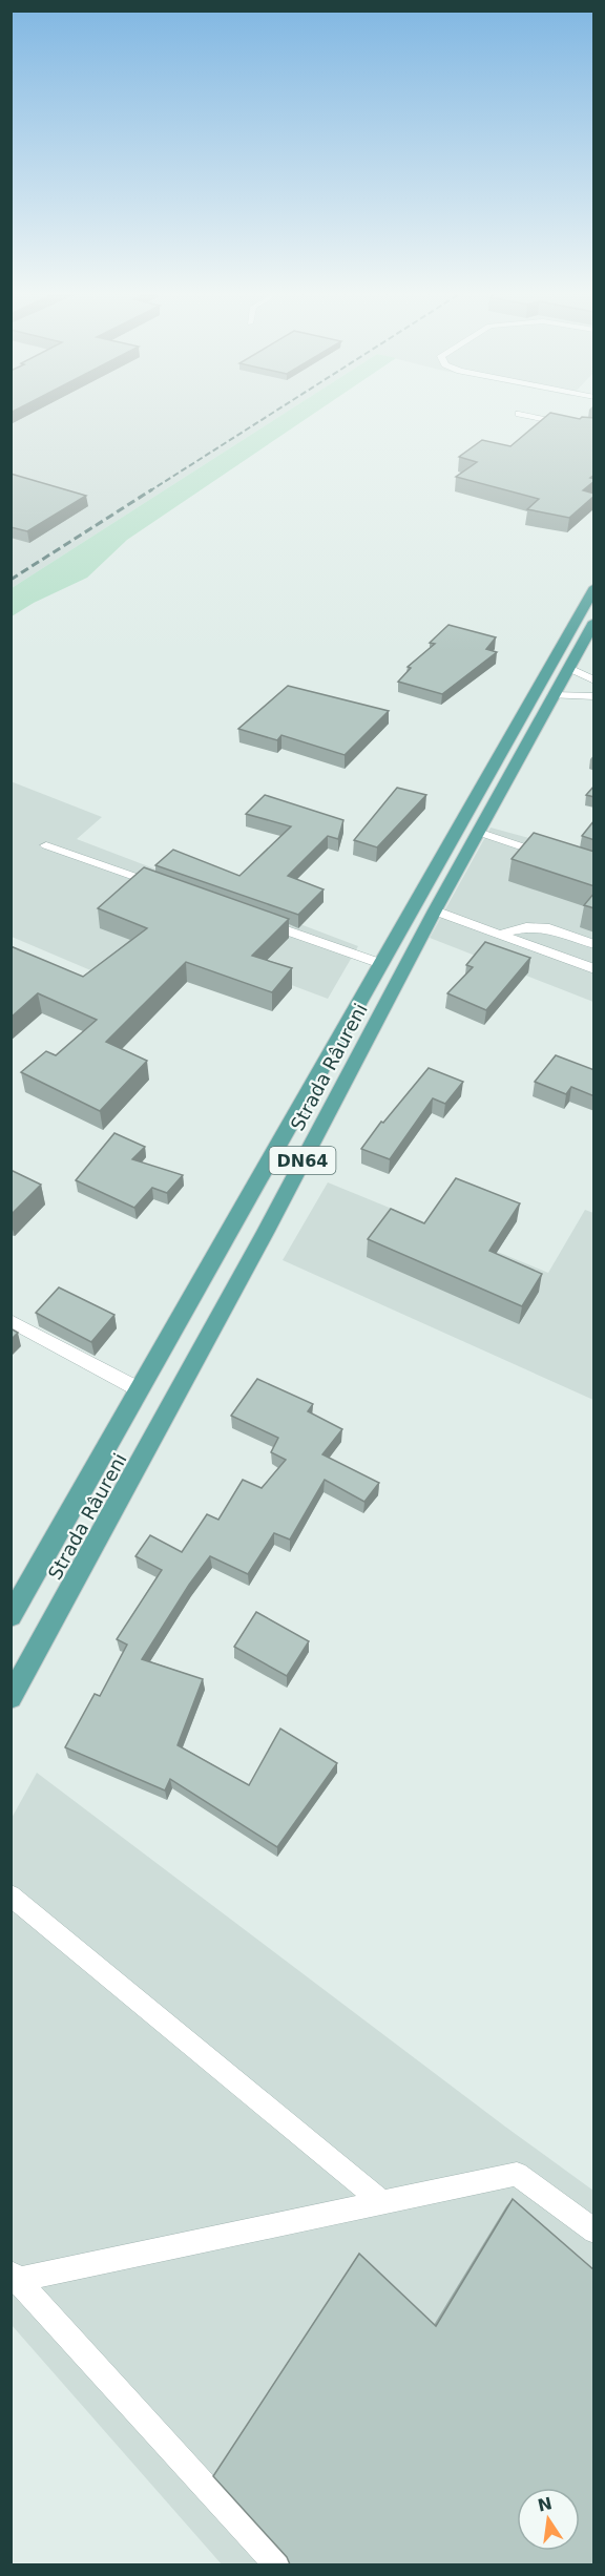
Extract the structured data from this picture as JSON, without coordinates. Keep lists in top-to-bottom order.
{
  "streets": {
    "main road": ["Strada Râureni", "DN64"]
  },
  "north": "top"
}
